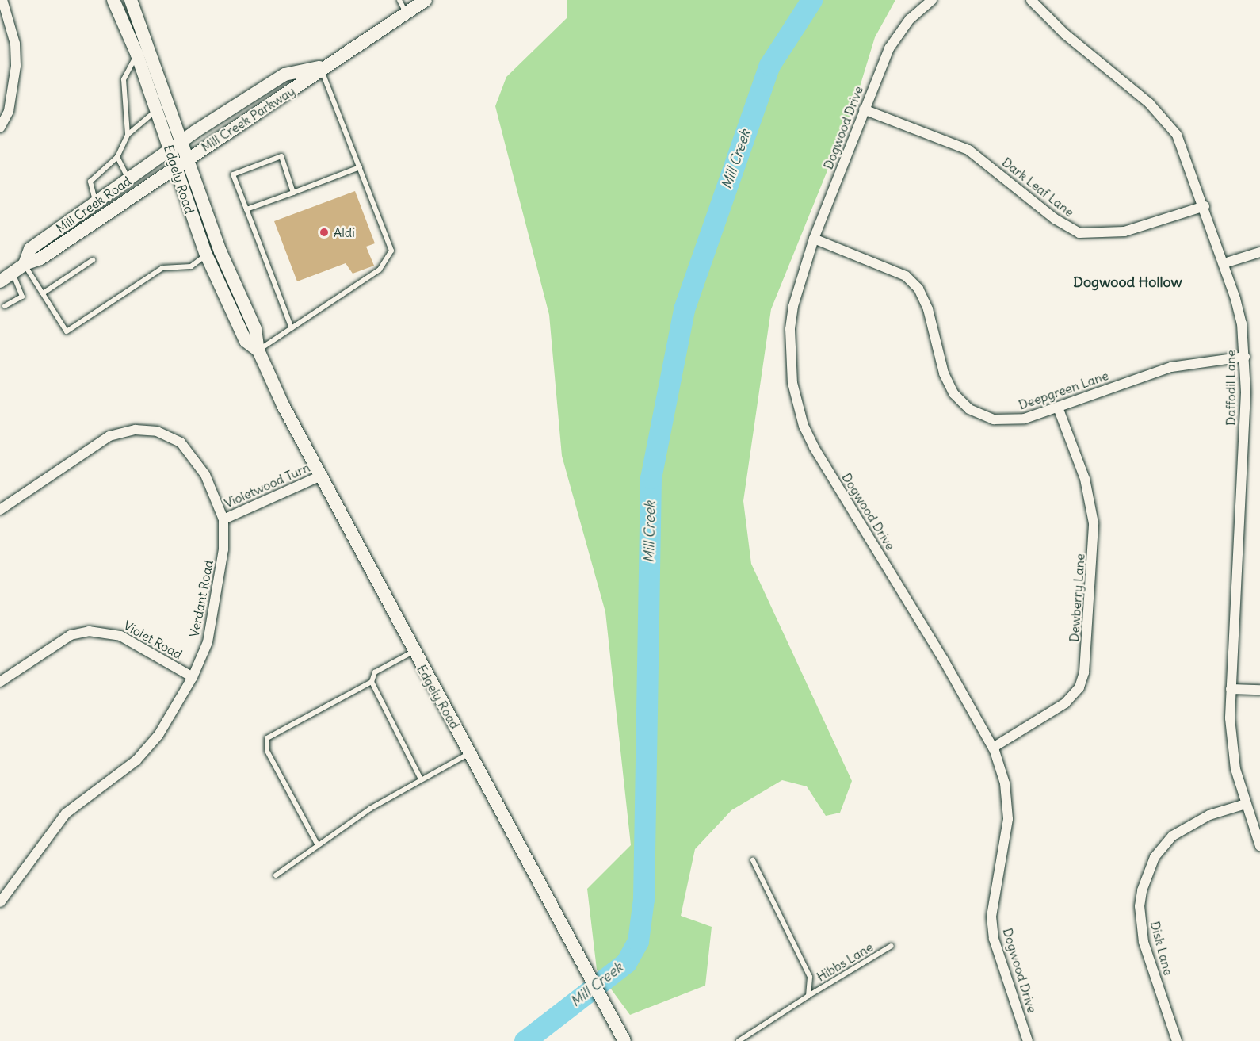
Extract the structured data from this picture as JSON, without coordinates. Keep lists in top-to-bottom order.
{
  "streets": {
    "main road": ["Mill Creek Parkway", "Edgely Road", "Mill Creek Road"],
    "street": [
      "Dogwood Drive",
      "Dark Leaf Lane",
      "Daffodil Lane",
      "Deepgreen Lane",
      "Violetwood Turn",
      "Dewberry Lane",
      "Verdant Road",
      "Violet Road",
      "Disk Lane"
    ],
    "lane": ["Hibbs Lane"]
  },
  "crossings": [
    ["Mill Creek Parkway", "Edgely Road"],
    ["Mill Creek Parkway", "Mill Creek Road"],
    ["Dogwood Drive", "Dark Leaf Lane"],
    ["Dogwood Drive", "Deepgreen Lane"],
    ["Dogwood Drive", "Dewberry Lane"],
    ["Edgely Road", "Mill Creek Road"],
    ["Edgely Road", "Violetwood Turn"],
    ["Dark Leaf Lane", "Daffodil Lane"],
    ["Daffodil Lane", "Deepgreen Lane"],
    ["Daffodil Lane", "Disk Lane"],
    ["Deepgreen Lane", "Dewberry Lane"],
    ["Violetwood Turn", "Verdant Road"],
    ["Verdant Road", "Violet Road"]
  ],
  "districts": ["Dogwood Hollow"],
  "water": ["Mill Creek"],
  "places": ["Aldi"]
}
